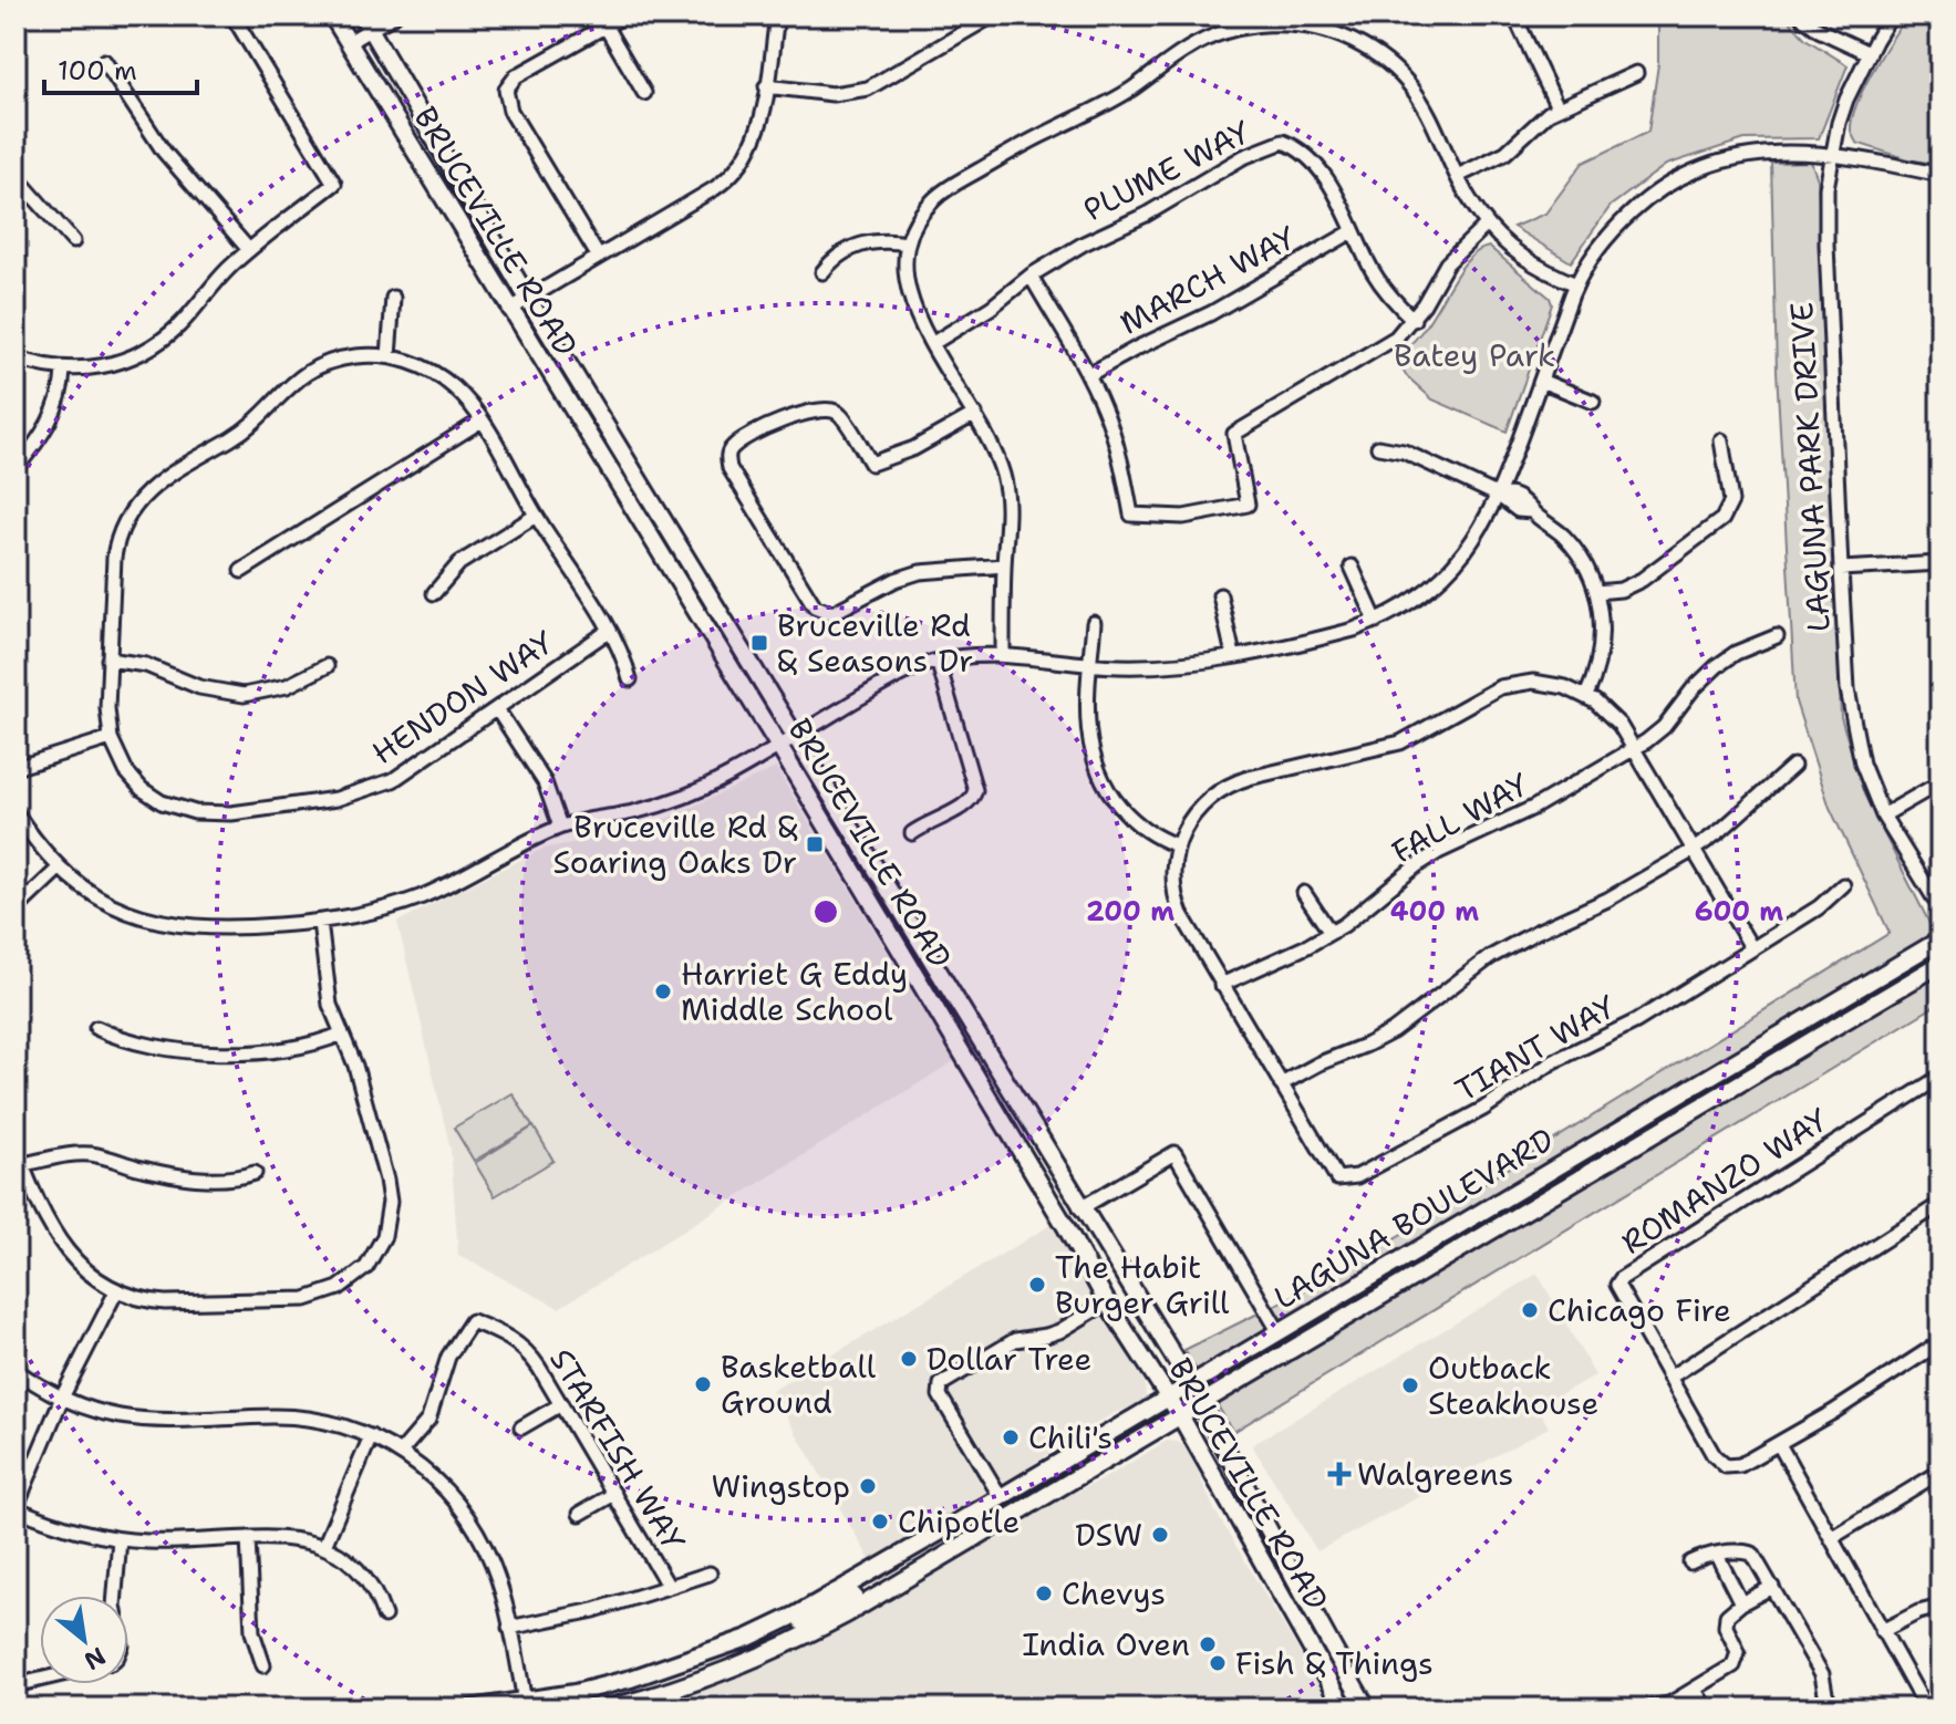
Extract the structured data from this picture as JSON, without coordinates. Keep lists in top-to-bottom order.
{
  "streets": {
    "main road": ["BRUCEVILLE ROAD", "LAGUNA BOULEVARD"],
    "street": [
      "PLUME WAY",
      "MARCH WAY",
      "LAGUNA PARK DRIVE",
      "HENDON WAY",
      "FALL WAY",
      "TIANT WAY",
      "ROMANZO WAY",
      "STARFISH WAY"
    ]
  },
  "crossings": [
    ["PLUME WAY", "MARCH WAY"],
    ["BRUCEVILLE ROAD", "LAGUNA BOULEVARD"]
  ],
  "parks": ["Batey Park"],
  "places": {
    "transit": ["Bruceville Rd & Seasons Dr", "Bruceville Rd & Soaring Oaks Dr"],
    "other": [
      "Harriet G Eddy Middle School",
      "The Habit Burger Grill",
      "Chicago Fire",
      "Dollar Tree",
      "Basketball Ground",
      "Outback Steakhouse",
      "Chili's",
      "Wingstop",
      "Chipotle",
      "DSW",
      "Chevys",
      "India Oven",
      "Fish & Things"
    ],
    "health": ["Walgreens"]
  },
  "scale_bar": "100 m",
  "north": "bottom right",
  "rings": ["200 m", "400 m", "600 m"]
}
